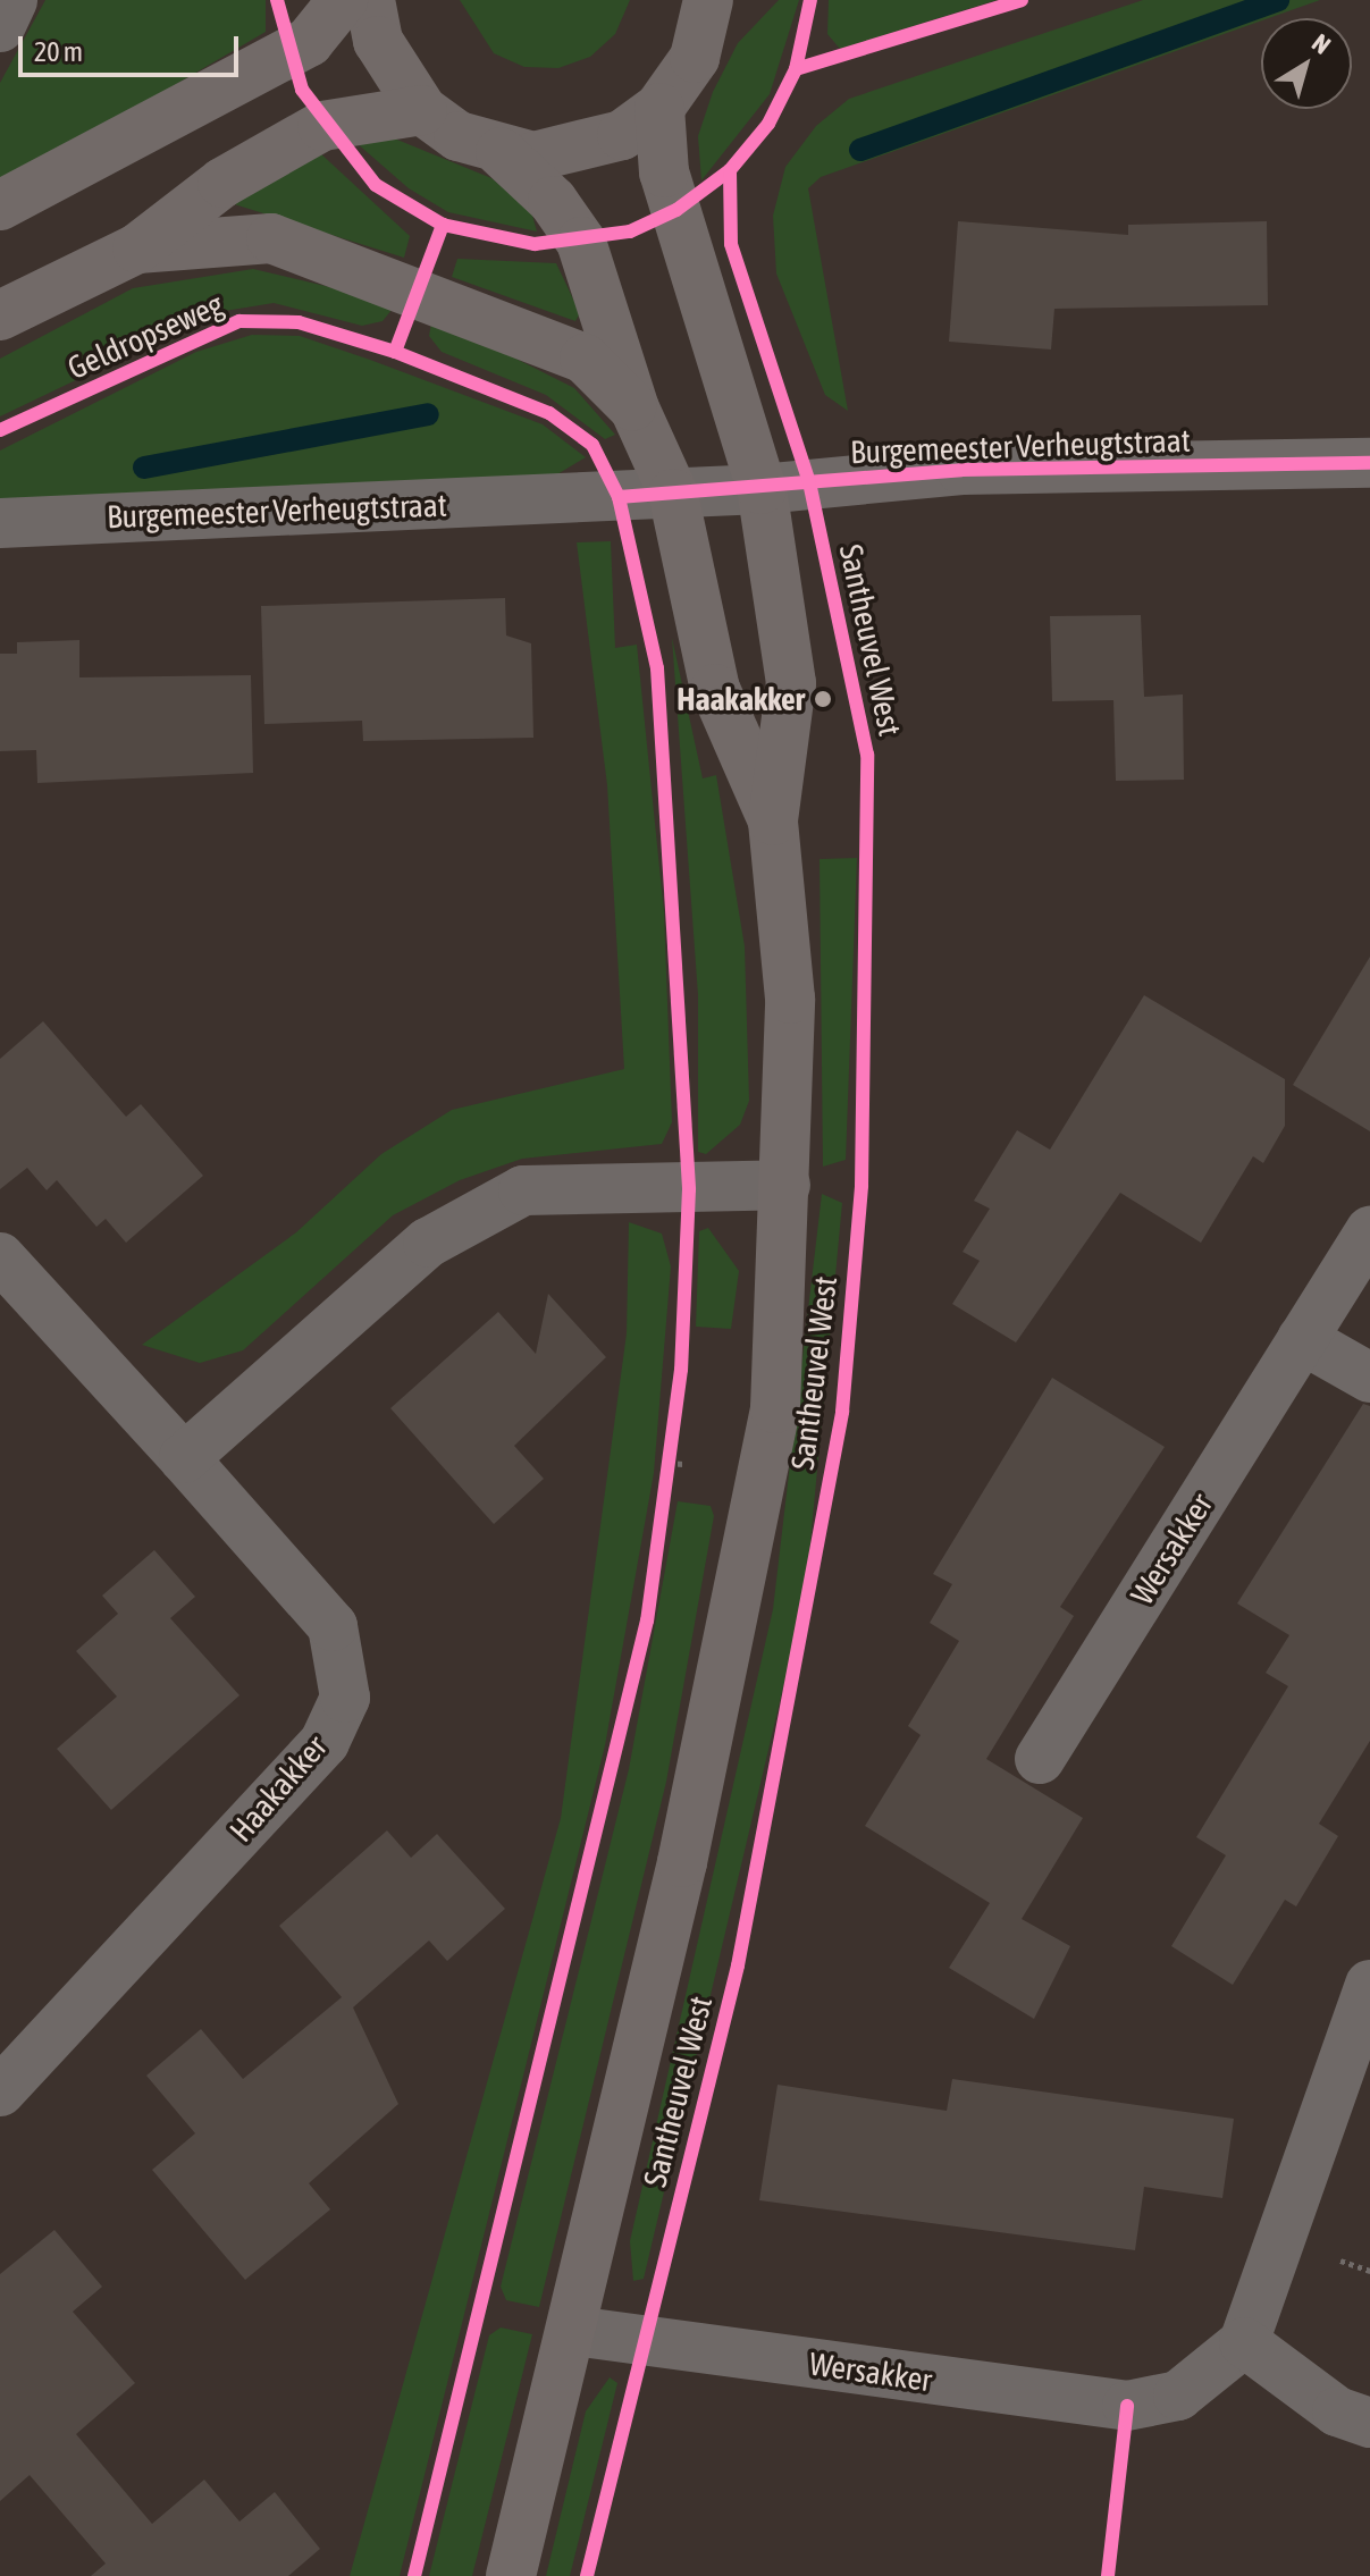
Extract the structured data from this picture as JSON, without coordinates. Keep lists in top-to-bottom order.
{
  "streets": {
    "street": [
      "Burgemeester Verheugtstraat",
      "Santheuvel West",
      "Wersakker",
      "Haakakker"
    ],
    "cycle path": ["Geldropseweg"]
  },
  "crossings": [
    ["Burgemeester Verheugtstraat", "Santheuvel West"],
    ["Santheuvel West", "Wersakker"]
  ],
  "places": ["Haakakker"],
  "scale_bar": "20 m",
  "north": "top right"
}
